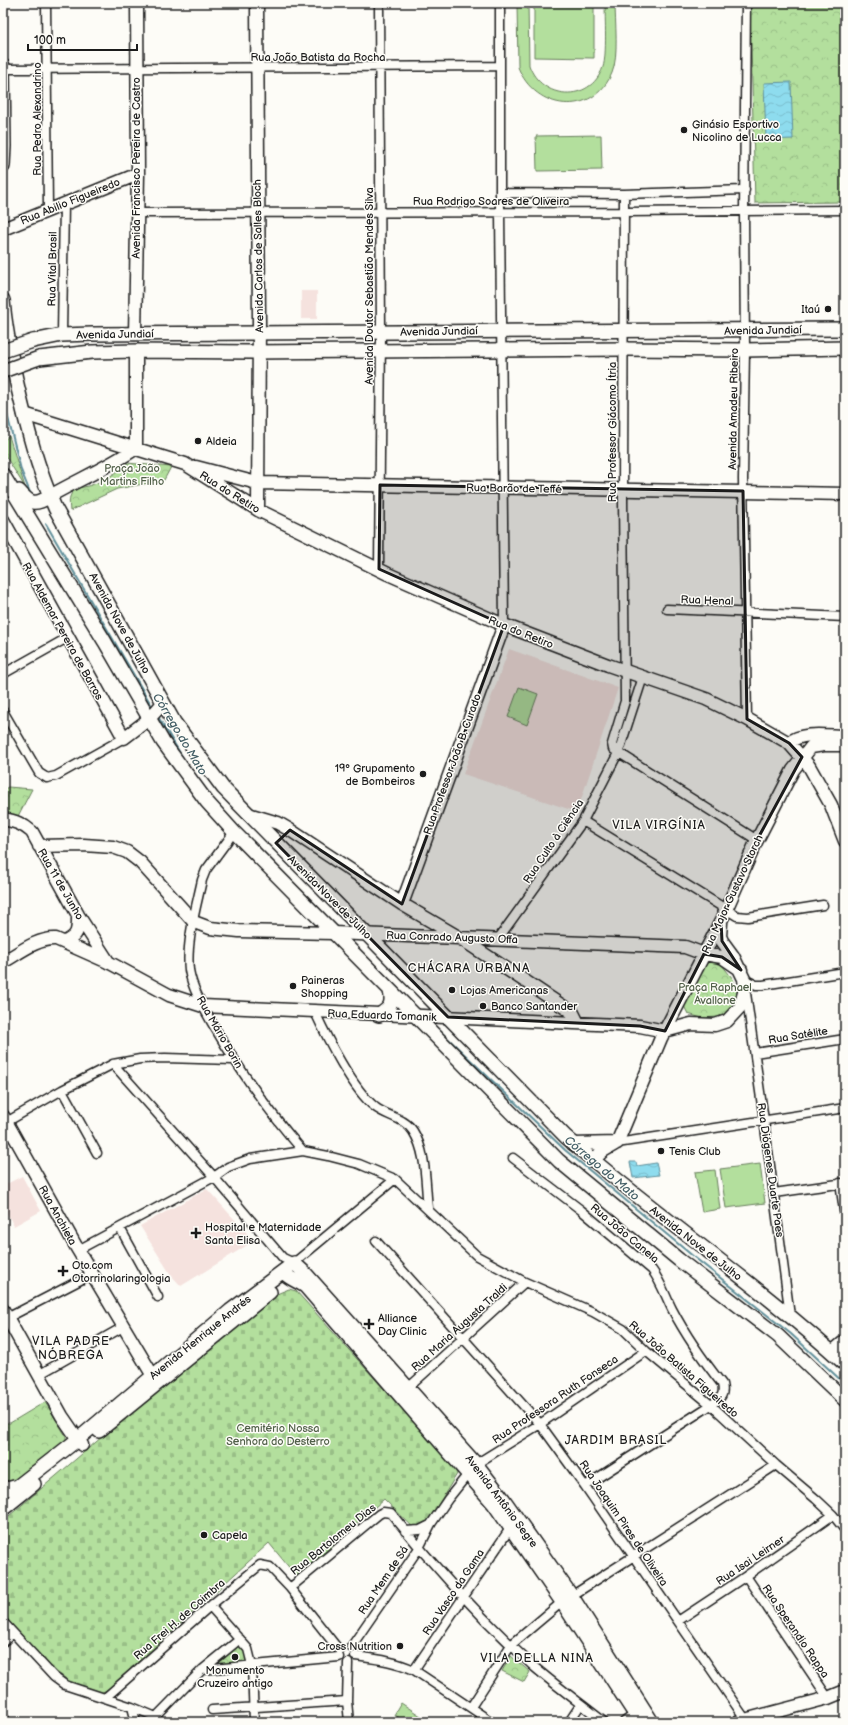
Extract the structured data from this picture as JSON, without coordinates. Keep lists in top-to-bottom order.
{
  "streets": {
    "main road": [
      "Avenida Jundiaí",
      "Avenida Nove de Julho",
      "Avenida Henrique Andrés",
      "Avenida Antônio Segre"
    ],
    "street": [
      "Rua João Batista da Rocha",
      "Rua Pedro Alexandrino",
      "Avenida Francisco Pereira de Castro",
      "Rua Abilio Figueiredo",
      "Rua Rodrigo Soares de Oliveira",
      "Avenida Carlos de Salles Bloch",
      "Rua Vital Brasil",
      "Avenida Doutor Sebastião Mendes Silva",
      "Avenida Amadeu Ribeiro",
      "Rua Professor Giácomo Ítria",
      "Rua Barão de Teffé",
      "Rua do Retiro",
      "Rua Henal",
      "Rua Aldemar Pereira de Barros",
      "Rua Professor João B. Curado",
      "Rua Culto à Ciência",
      "Rua 11 de Junho",
      "Rua Major Gustavo Storch",
      "Rua Conrado Augusto Offa",
      "Rua Eduardo Tomanik",
      "Rua Mário Borin",
      "Rua Satélite",
      "Rua Diógenes Duarte Paes",
      "Rua Anchieta",
      "Rua João Canela",
      "Rua Maria Augusta Traldi",
      "Rua João Batista Figueiredo",
      "Rua Professora Ruth Fonseca",
      "Rua Joaquim Pires de Oliveira",
      "Rua Bartolomeu Dias",
      "Rua Isai Leirner",
      "Rua Mem de Sá",
      "Rua Vasco da Gama",
      "Rua Frei H. de Coimbra",
      "Rua Sperandio Rappa"
    ]
  },
  "crossings": [
    ["Rua João Batista da Rocha", "Rua Pedro Alexandrino"],
    ["Rua João Batista da Rocha", "Avenida Francisco Pereira de Castro"],
    ["Rua João Batista da Rocha", "Avenida Carlos de Salles Bloch"],
    ["Rua João Batista da Rocha", "Avenida Doutor Sebastião Mendes Silva"],
    ["Rua Pedro Alexandrino", "Rua Abilio Figueiredo"],
    ["Avenida Francisco Pereira de Castro", "Rua Abilio Figueiredo"],
    ["Avenida Francisco Pereira de Castro", "Rua Rodrigo Soares de Oliveira"],
    ["Avenida Francisco Pereira de Castro", "Avenida Jundiaí"],
    ["Rua Abilio Figueiredo", "Rua Vital Brasil"],
    ["Rua Rodrigo Soares de Oliveira", "Avenida Carlos de Salles Bloch"],
    ["Rua Rodrigo Soares de Oliveira", "Avenida Doutor Sebastião Mendes Silva"],
    ["Rua Rodrigo Soares de Oliveira", "Avenida Amadeu Ribeiro"],
    ["Rua Rodrigo Soares de Oliveira", "Rua Professor Giácomo Ítria"],
    ["Avenida Carlos de Salles Bloch", "Avenida Jundiaí"],
    ["Avenida Carlos de Salles Bloch", "Rua Barão de Teffé"],
    ["Avenida Carlos de Salles Bloch", "Rua do Retiro"],
    ["Rua Vital Brasil", "Avenida Jundiaí"],
    ["Avenida Doutor Sebastião Mendes Silva", "Avenida Jundiaí"],
    ["Avenida Doutor Sebastião Mendes Silva", "Rua Barão de Teffé"],
    ["Avenida Doutor Sebastião Mendes Silva", "Rua do Retiro"],
    ["Avenida Jundiaí", "Avenida Amadeu Ribeiro"],
    ["Avenida Jundiaí", "Rua Professor Giácomo Ítria"],
    ["Avenida Amadeu Ribeiro", "Rua Barão de Teffé"],
    ["Avenida Amadeu Ribeiro", "Rua do Retiro"],
    ["Avenida Amadeu Ribeiro", "Rua Henal"],
    ["Rua Professor Giácomo Ítria", "Rua Barão de Teffé"],
    ["Rua Professor Giácomo Ítria", "Rua do Retiro"],
    ["Rua Barão de Teffé", "Rua do Retiro"],
    ["Rua do Retiro", "Avenida Nove de Julho"],
    ["Rua do Retiro", "Rua Professor João B. Curado"],
    ["Rua do Retiro", "Rua Culto à Ciência"],
    ["Rua do Retiro", "Rua Major Gustavo Storch"],
    ["Avenida Nove de Julho", "Rua Conrado Augusto Offa"],
    ["Avenida Nove de Julho", "Rua Eduardo Tomanik"],
    ["Avenida Nove de Julho", "Rua Mário Borin"],
    ["Avenida Nove de Julho", "Rua Diógenes Duarte Paes"],
    ["Rua Culto à Ciência", "Rua Conrado Augusto Offa"],
    ["Rua 11 de Junho", "Rua Conrado Augusto Offa"],
    ["Rua 11 de Junho", "Rua Eduardo Tomanik"],
    ["Rua Major Gustavo Storch", "Rua Conrado Augusto Offa"],
    ["Rua Major Gustavo Storch", "Rua Eduardo Tomanik"],
    ["Rua Major Gustavo Storch", "Rua Diógenes Duarte Paes"],
    ["Rua Conrado Augusto Offa", "Rua Mário Borin"],
    ["Rua Conrado Augusto Offa", "Rua Diógenes Duarte Paes"],
    ["Rua Eduardo Tomanik", "Rua Mário Borin"],
    ["Rua Satélite", "Rua Diógenes Duarte Paes"],
    ["Rua Anchieta", "Avenida Henrique Andrés"],
    ["Rua João Canela", "Rua João Batista Figueiredo"],
    ["Rua Maria Augusta Traldi", "Rua João Batista Figueiredo"],
    ["Rua Maria Augusta Traldi", "Avenida Antônio Segre"],
    ["Rua Maria Augusta Traldi", "Rua Joaquim Pires de Oliveira"],
    ["Avenida Henrique Andrés", "Rua João Batista Figueiredo"],
    ["Avenida Henrique Andrés", "Avenida Antônio Segre"],
    ["Rua João Batista Figueiredo", "Rua Professora Ruth Fonseca"],
    ["Rua João Batista Figueiredo", "Rua Isai Leirner"],
    ["Rua Professora Ruth Fonseca", "Avenida Antônio Segre"],
    ["Rua Professora Ruth Fonseca", "Rua Joaquim Pires de Oliveira"],
    ["Rua Professora Ruth Fonseca", "Rua Mem de Sá"],
    ["Avenida Antônio Segre", "Rua Mem de Sá"],
    ["Avenida Antônio Segre", "Rua Vasco da Gama"],
    ["Rua Joaquim Pires de Oliveira", "Rua Isai Leirner"],
    ["Rua Bartolomeu Dias", "Rua Mem de Sá"],
    ["Rua Bartolomeu Dias", "Rua Frei H. de Coimbra"],
    ["Rua Isai Leirner", "Rua Sperandio Rappa"]
  ],
  "districts": [
    "VILA VIRGÍNIA",
    "CHÁCARA URBANA",
    "VILA PADRE NÓBREGA",
    "JARDIM BRASIL",
    "VILA DELLA NINA"
  ],
  "water": ["Córrego do Mato"],
  "parks": ["Praça João Martins Filho", "Praça Raphael Avallone", "Cemitério Nossa Senhora do Desterro"],
  "places": {
    "other": [
      "Ginásio Esportivo Nicolino de Lucca",
      "Itaú",
      "Aldeia",
      "19º Grupamento de Bombeiros",
      "Paineras Shopping",
      "Lojas Americanas",
      "Banco Santander",
      "Tenis Club",
      "Capela",
      "Cross Nutrition",
      "Monumento Cruzeiro antigo"
    ],
    "health": ["Hospital e Maternidade Santa Elisa", "Oto.com Otorrinolaringologia", "Alliance Day Clinic"]
  },
  "scale_bar": "100 m"
}
